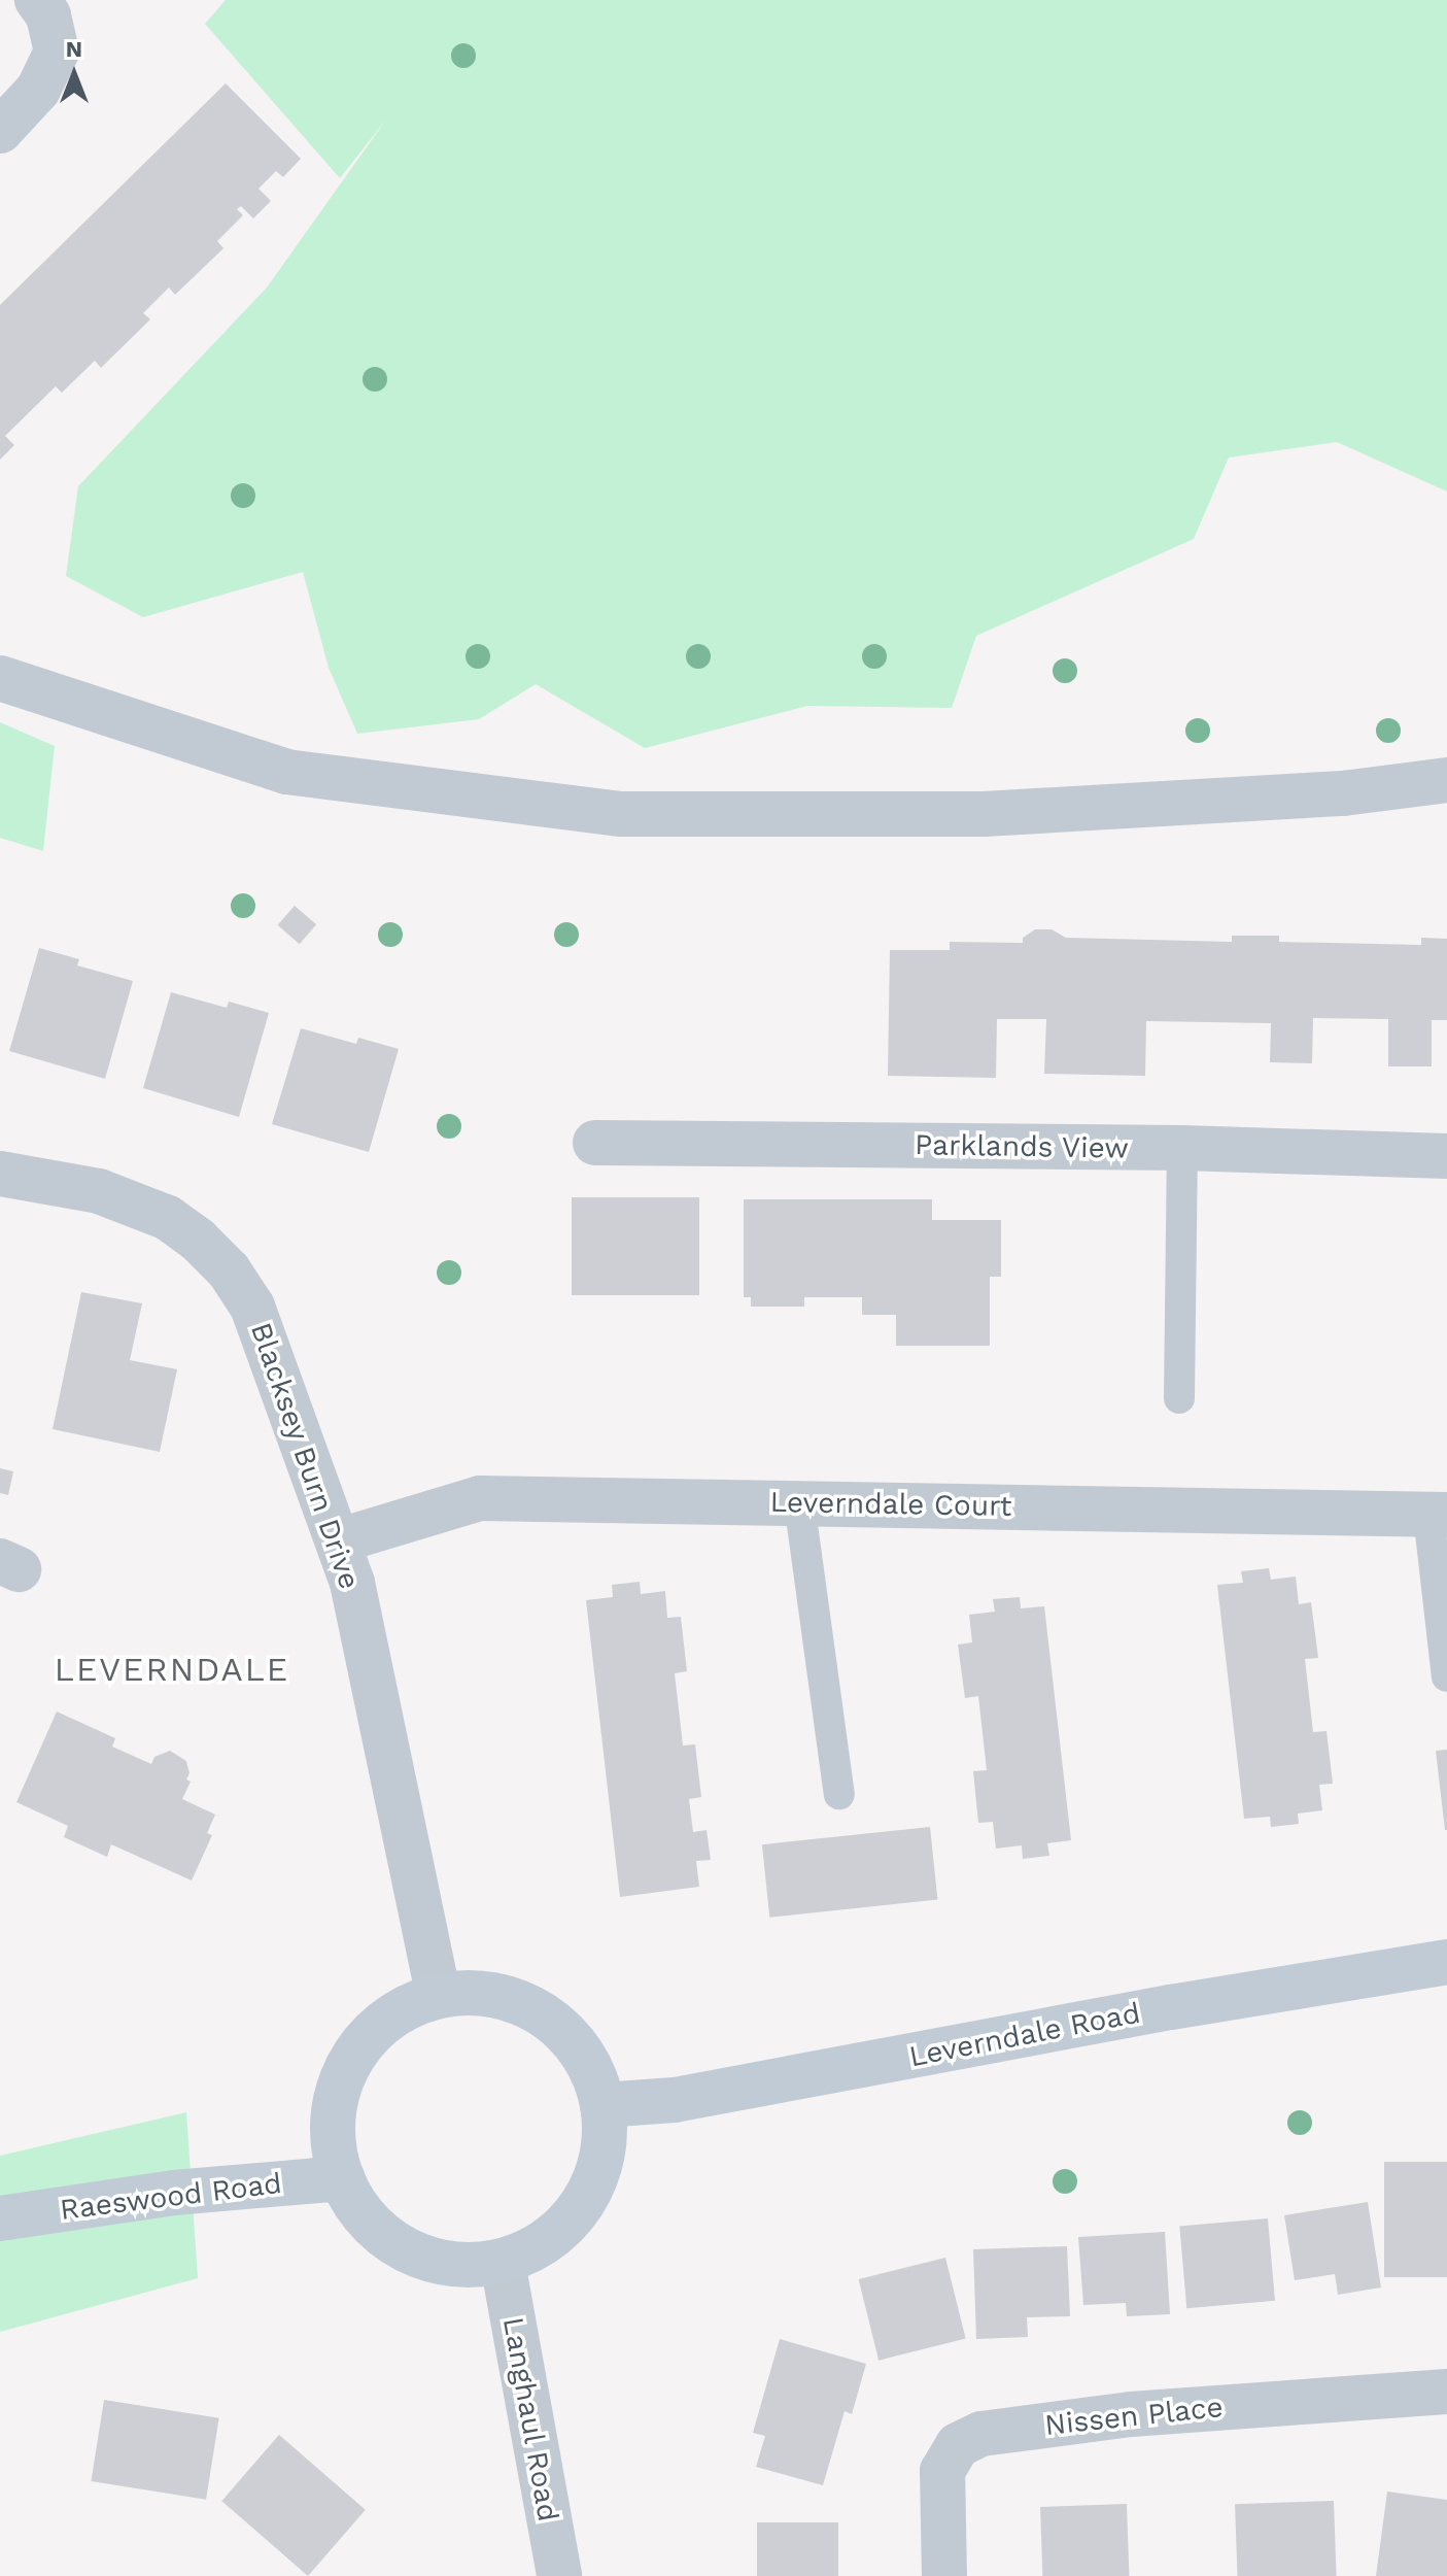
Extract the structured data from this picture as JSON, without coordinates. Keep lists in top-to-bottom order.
{
  "streets": {
    "street": [
      "Parklands View",
      "Blacksey Burn Drive",
      "Leverndale Court",
      "Leverndale Road",
      "Raeswood Road",
      "Nissen Place",
      "Langhaul Road"
    ]
  },
  "crossings": [
    ["Blacksey Burn Drive", "Leverndale Court"],
    ["Blacksey Burn Drive", "Leverndale Road"],
    ["Blacksey Burn Drive", "Raeswood Road"],
    ["Blacksey Burn Drive", "Langhaul Road"],
    ["Leverndale Road", "Raeswood Road"],
    ["Leverndale Road", "Langhaul Road"],
    ["Raeswood Road", "Langhaul Road"]
  ],
  "districts": ["LEVERNDALE"],
  "north": "top"
}
